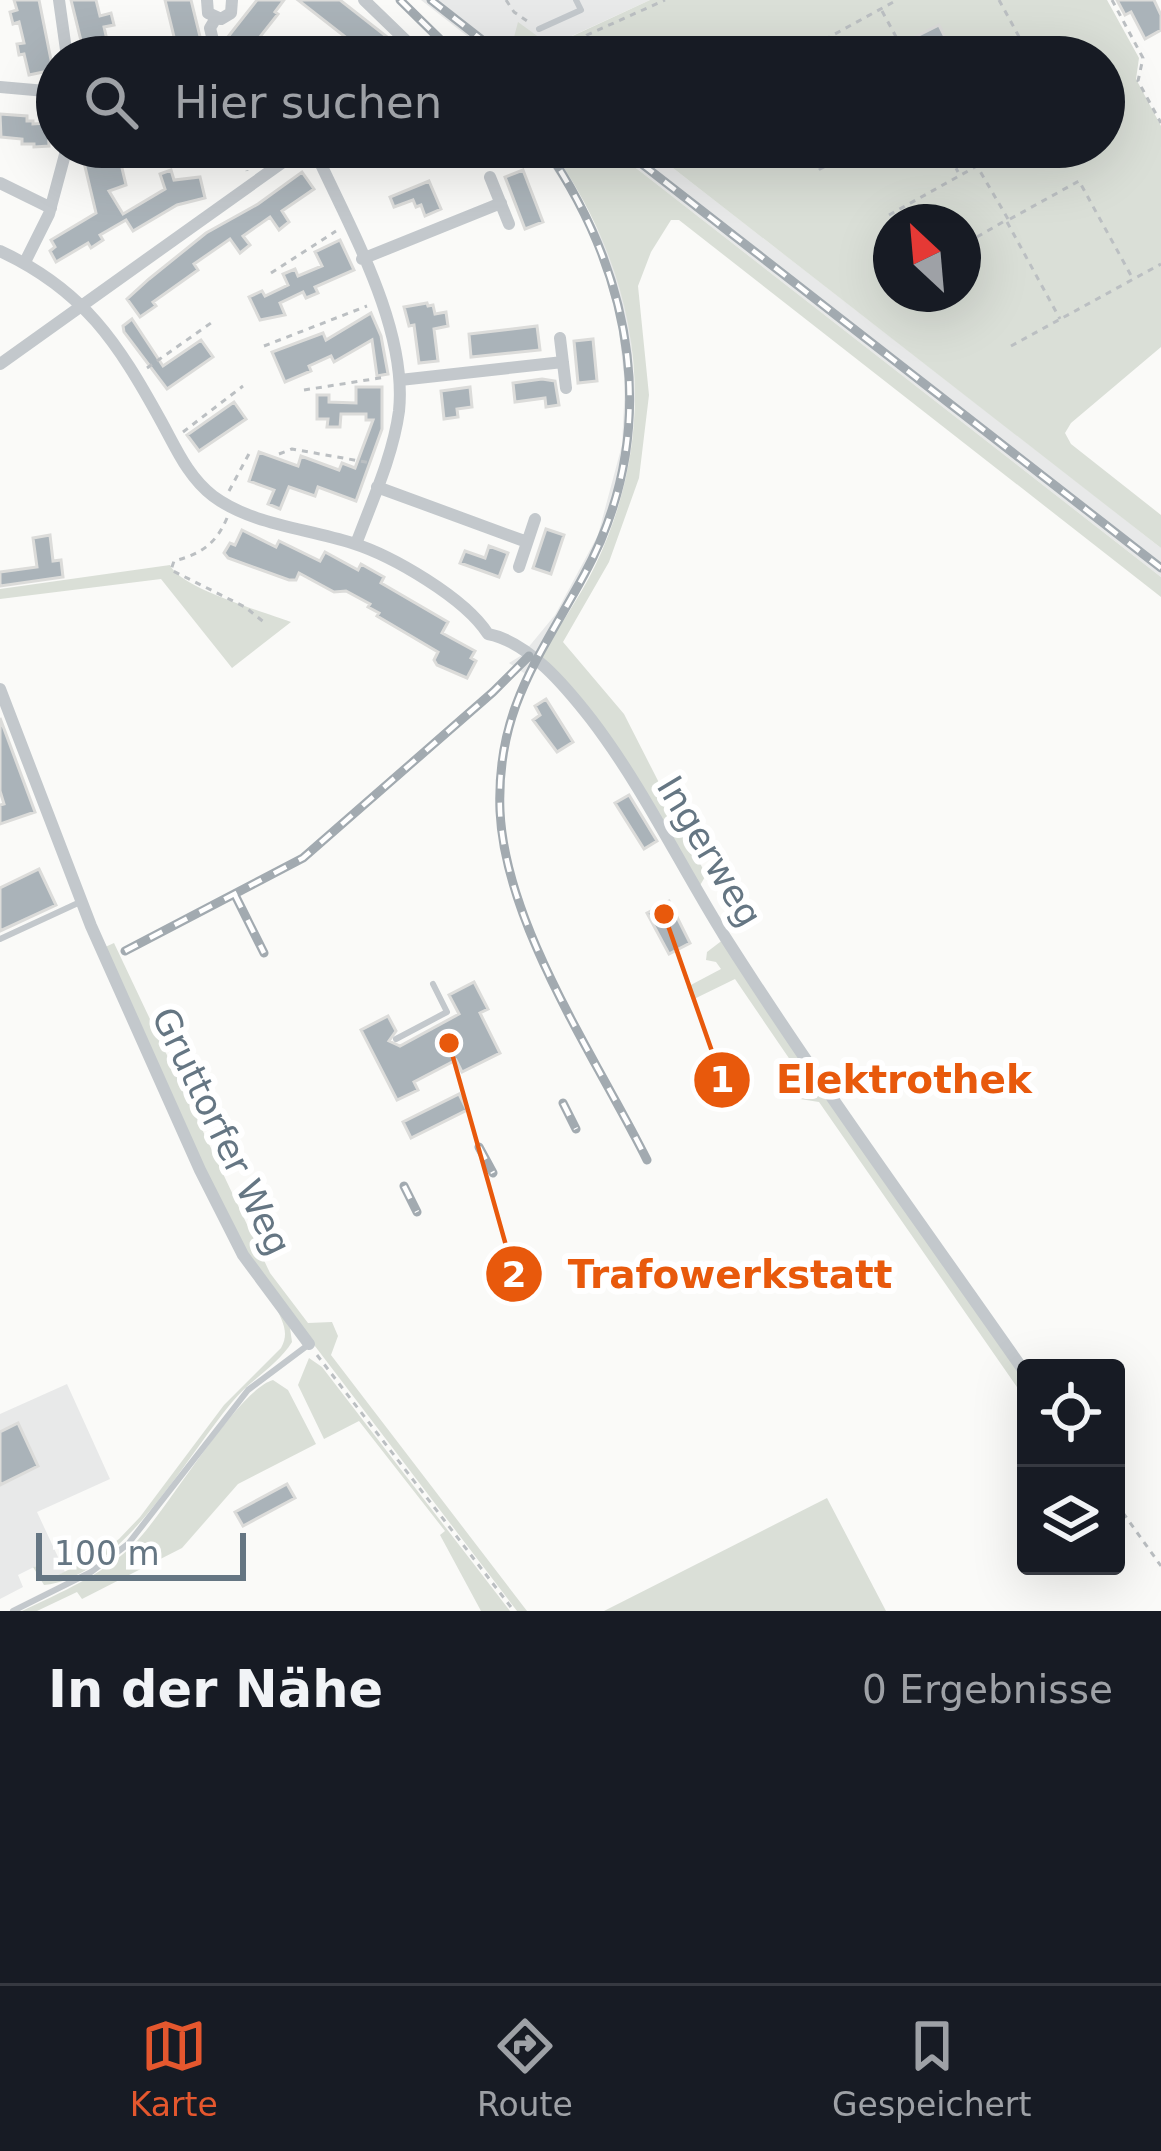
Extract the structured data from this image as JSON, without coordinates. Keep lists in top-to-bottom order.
{
  "streets": {
    "street": ["Ingerweg", "Gruttorfer Weg"]
  },
  "places": ["Elektrothek", "Trafowerkstatt"],
  "scale_bar": "100 m",
  "north": "top left",
  "page": {
    "search": "Hier suchen",
    "scale": "100 m",
    "heading": ["In der Nähe", "0 Ergebnisse"],
    "nav": ["Karte", "Route", "Gespeichert"]
  }
}
